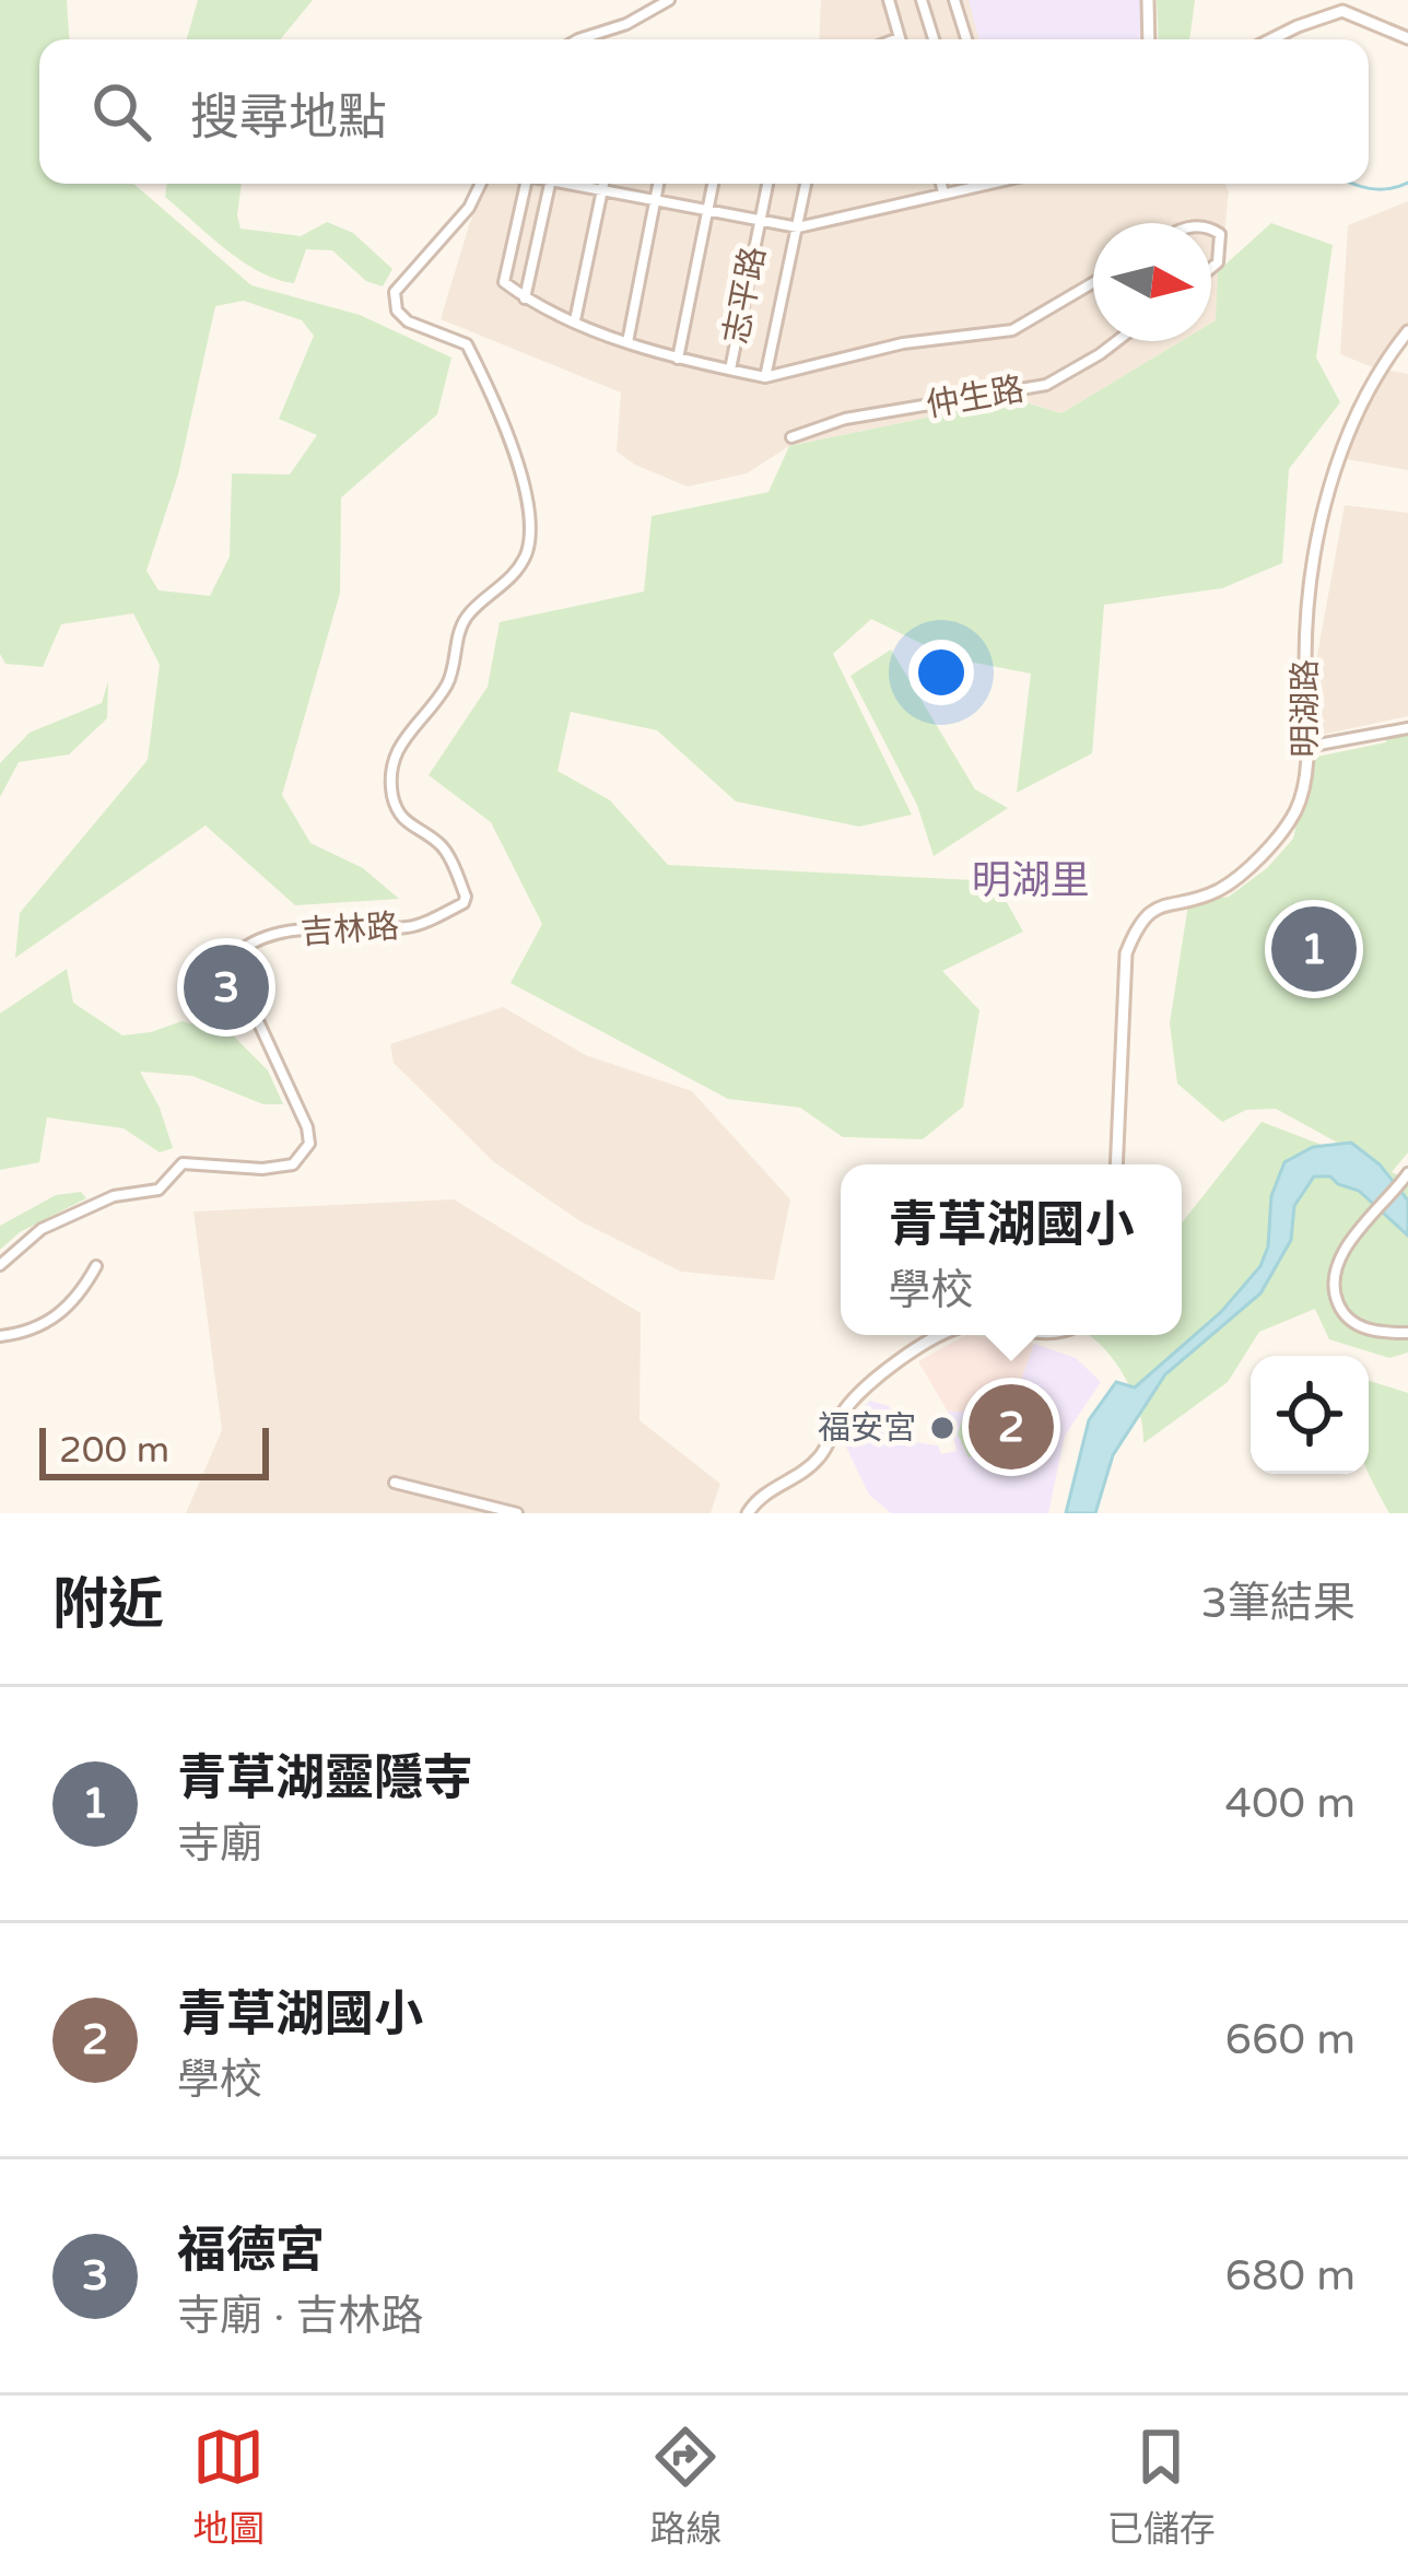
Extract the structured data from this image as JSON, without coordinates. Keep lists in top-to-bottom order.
{
  "streets": {
    "street": [
      "志平路",
      "仲生路",
      "明湖路",
      "吉林路"
    ]
  },
  "crossings": [
    ["志平路", "仲生路"]
  ],
  "districts": ["明湖里"],
  "places": ["福安宮"],
  "scale_bar": "200 m",
  "north": "right",
  "page": {
    "search": "搜尋地點",
    "pins": ["1", "3", "2"],
    "popup": ["青草湖國小", "學校"],
    "scale": "200 m",
    "heading": ["附近", "3筆結果"],
    "list": [
      {
        "mark": "1",
        "name": "青草湖靈隱寺",
        "note": "寺廟",
        "value": "400 m"
      },
      {
        "mark": "2",
        "name": "青草湖國小",
        "note": "學校",
        "value": "660 m"
      },
      {
        "mark": "3",
        "name": "福德宮",
        "note": "寺廟 · 吉林路",
        "value": "680 m"
      }
    ],
    "nav": ["地圖", "路線", "已儲存"]
  }
}
